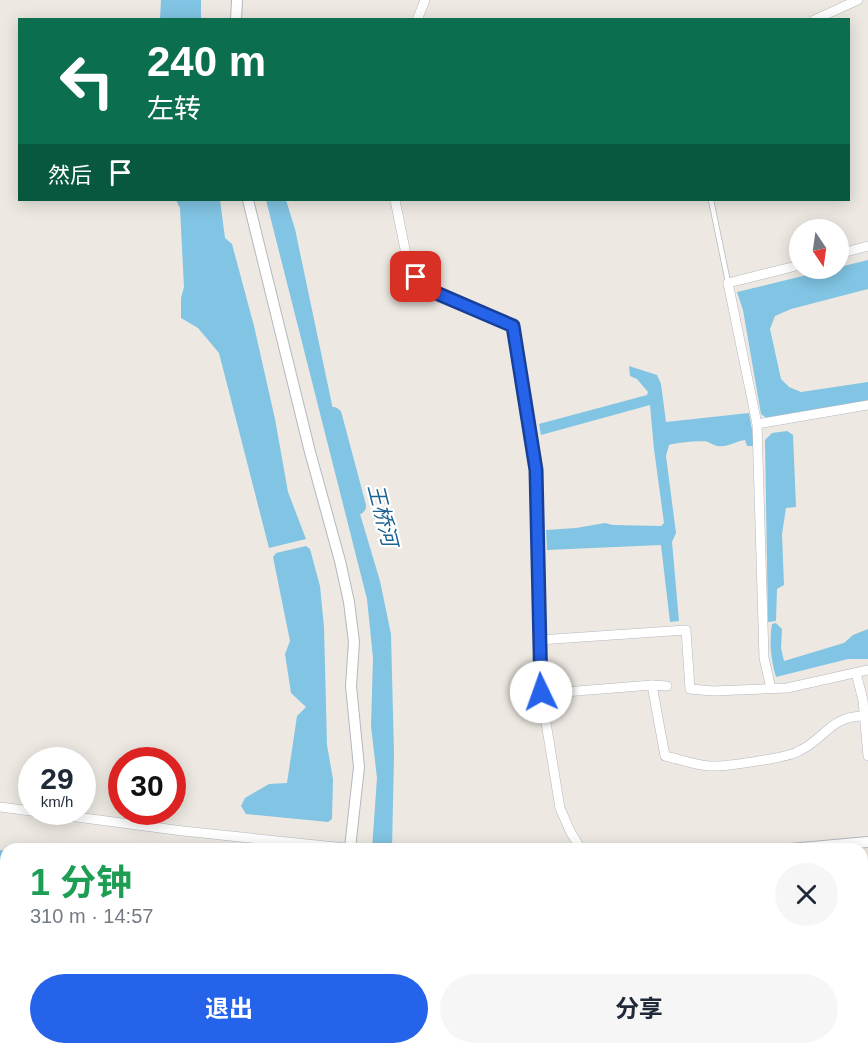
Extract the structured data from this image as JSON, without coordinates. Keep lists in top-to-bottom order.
{
  "water": ["王桥河"],
  "north": "bottom",
  "page": {
    "turn": ["240 m", "左转"],
    "then": "然后",
    "speed": "29 km/h",
    "limit": "30",
    "heading": ["1 分钟", "310 m · 14:57"],
    "buttons": ["退出", "分享"]
  }
}
